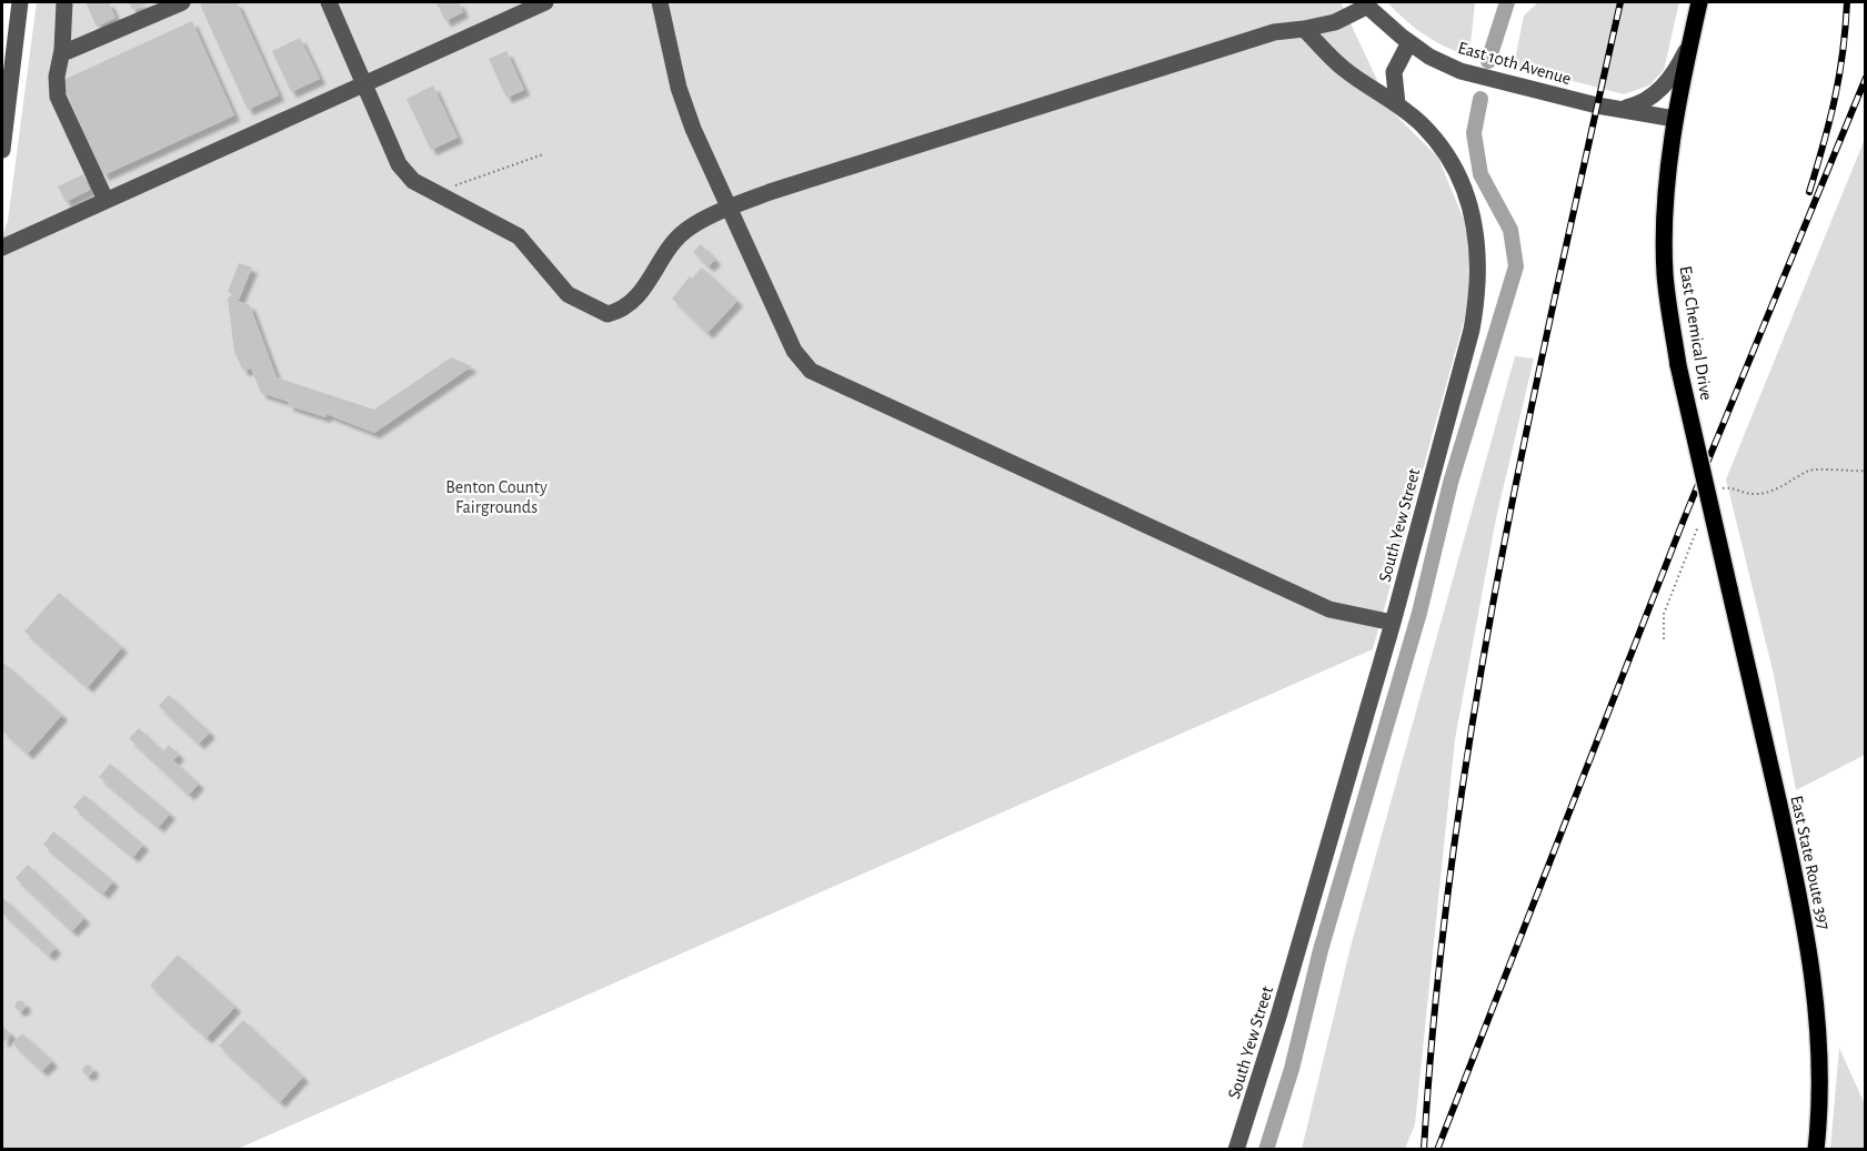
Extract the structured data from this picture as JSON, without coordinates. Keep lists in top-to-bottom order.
{
  "streets": {
    "main road": ["East Chemical Drive", "East State Route 397"],
    "street": ["East 10th Avenue", "South Yew Street"]
  },
  "crossings": [
    ["East 10th Avenue", "East Chemical Drive"],
    ["East Chemical Drive", "East State Route 397"]
  ],
  "parks": ["Benton County Fairgrounds"]
}
